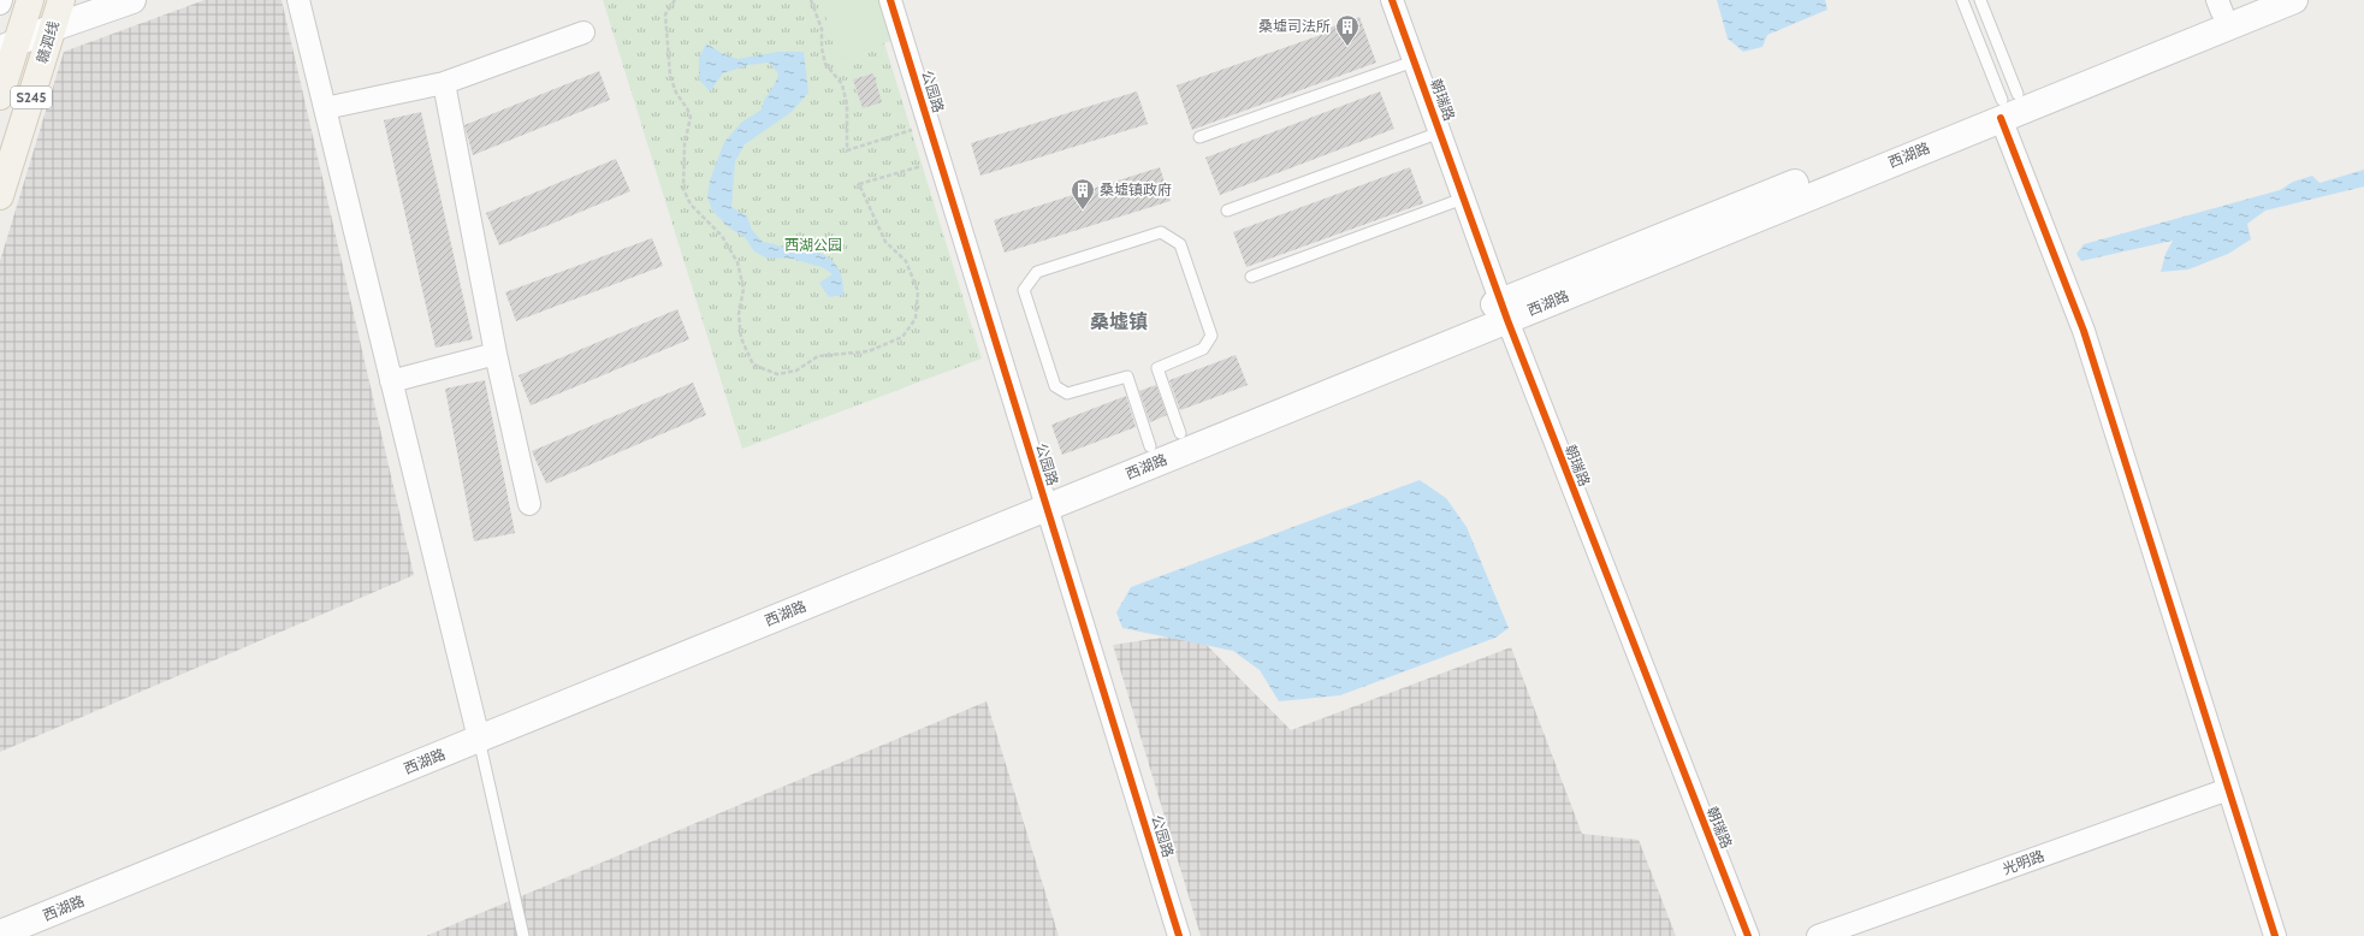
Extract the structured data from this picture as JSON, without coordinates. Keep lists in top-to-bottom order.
{
  "streets": {
    "main road": ["赣泗线", "S245", "西湖路"],
    "street": ["公园路", "朝瑞路", "光明路"]
  },
  "crossings": [
    ["公园路", "西湖路"],
    ["朝瑞路", "西湖路"]
  ],
  "districts": ["桑墟镇"],
  "parks": ["西湖公园"],
  "places": {
    "building": ["桑墟司法所", "桑墟镇政府"]
  }
}
